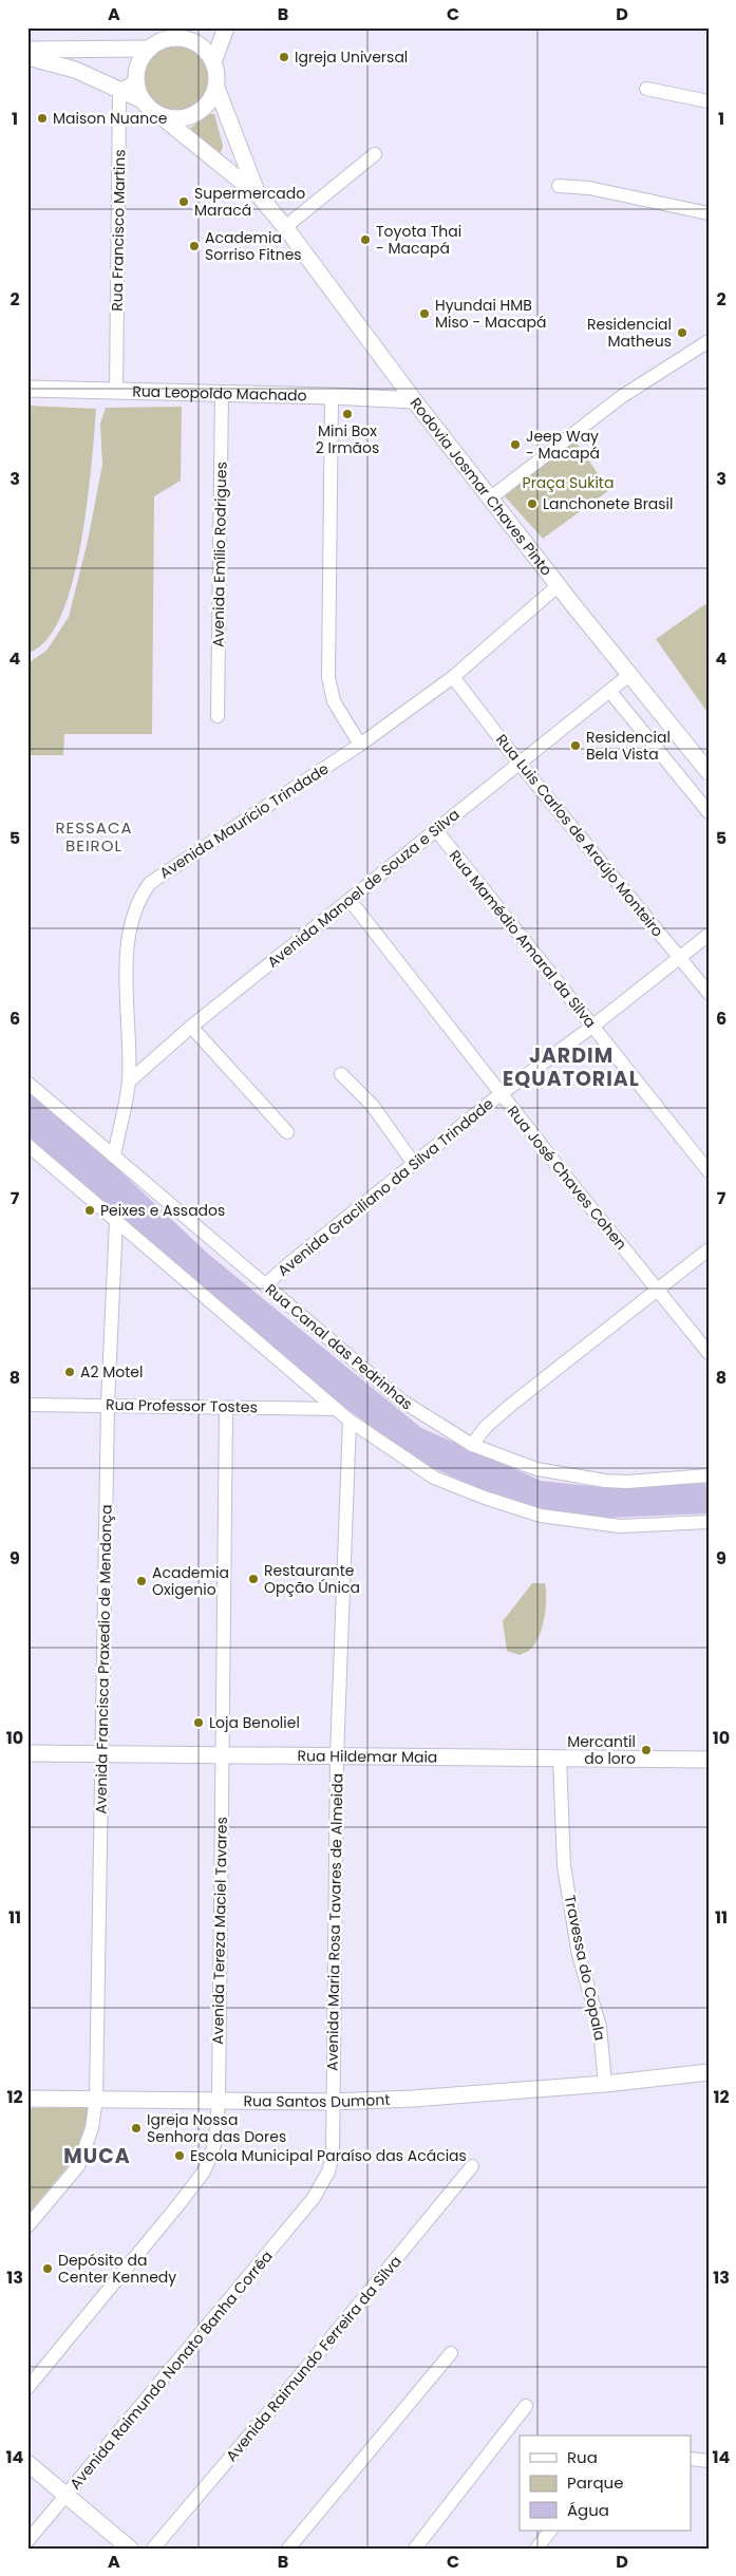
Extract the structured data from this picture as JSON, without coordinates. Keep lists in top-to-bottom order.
{
  "streets": {
    "main road": [
      "Rua Leopoldo Machado",
      "Rodovia Josmar Chaves Pinto",
      "Rua Hildemar Maia",
      "Rua Santos Dumont"
    ],
    "street": [
      "Rua Francisco Martins",
      "Avenida Emílio Rodrigues",
      "Avenida Maurício Trindade",
      "Rua Luis Carlos de Araújo Monteiro",
      "Avenida Manoel de Souza e Silva",
      "Rua Mamédio Amaral da Silva",
      "Rua José Chaves Cohen",
      "Avenida Graciliano da Silva Trindade",
      "Rua Canal das Pedrinhas",
      "Rua Professor Tostes",
      "Avenida Francisca Praxedio de Mendonça",
      "Avenida Maria Rosa Tavares de Almeida",
      "Avenida Tereza Maciel Tavares",
      "Travessa do Copala",
      "Avenida Raimundo Ferreira da Silva",
      "Avenida Raimundo Nonato Banha Corrêa"
    ]
  },
  "crossings": [
    ["Rua Francisco Martins", "Rua Leopoldo Machado"],
    ["Rua Leopoldo Machado", "Rodovia Josmar Chaves Pinto"],
    ["Rua Leopoldo Machado", "Avenida Emílio Rodrigues"],
    ["Rodovia Josmar Chaves Pinto", "Avenida Maurício Trindade"],
    ["Rodovia Josmar Chaves Pinto", "Avenida Manoel de Souza e Silva"],
    ["Avenida Maurício Trindade", "Rua Luis Carlos de Araújo Monteiro"],
    ["Avenida Maurício Trindade", "Avenida Manoel de Souza e Silva"],
    ["Avenida Maurício Trindade", "Rua Canal das Pedrinhas"],
    ["Rua Luis Carlos de Araújo Monteiro", "Avenida Manoel de Souza e Silva"],
    ["Rua Luis Carlos de Araújo Monteiro", "Avenida Graciliano da Silva Trindade"],
    ["Avenida Manoel de Souza e Silva", "Rua Mamédio Amaral da Silva"],
    ["Avenida Manoel de Souza e Silva", "Rua José Chaves Cohen"],
    ["Rua Mamédio Amaral da Silva", "Avenida Graciliano da Silva Trindade"],
    ["Rua José Chaves Cohen", "Avenida Graciliano da Silva Trindade"],
    ["Avenida Graciliano da Silva Trindade", "Rua Canal das Pedrinhas"],
    ["Rua Professor Tostes", "Avenida Francisca Praxedio de Mendonça"],
    ["Rua Professor Tostes", "Avenida Tereza Maciel Tavares"],
    ["Avenida Francisca Praxedio de Mendonça", "Rua Hildemar Maia"],
    ["Avenida Francisca Praxedio de Mendonça", "Rua Santos Dumont"],
    ["Rua Hildemar Maia", "Avenida Maria Rosa Tavares de Almeida"],
    ["Rua Hildemar Maia", "Avenida Tereza Maciel Tavares"],
    ["Rua Hildemar Maia", "Travessa do Copala"],
    ["Avenida Maria Rosa Tavares de Almeida", "Rua Santos Dumont"],
    ["Avenida Maria Rosa Tavares de Almeida", "Avenida Raimundo Nonato Banha Corrêa"],
    ["Avenida Tereza Maciel Tavares", "Rua Santos Dumont"],
    ["Travessa do Copala", "Rua Santos Dumont"]
  ],
  "districts": ["RESSACA BEIROL", "JARDIM EQUATORIAL", "MUCA"],
  "parks": ["Praça Sukita"],
  "places": [
    "Igreja Universal",
    "Maison Nuance",
    "Supermercado Maracá",
    "Toyota Thai - Macapá",
    "Academia Sorriso Fitnes",
    "Hyundai HMB Miso - Macapá",
    "Residencial Matheus",
    "Mini Box 2 Irmãos",
    "Jeep Way - Macapá",
    "Lanchonete Brasil",
    "Residencial Bela Vista",
    "Peixes e Assados",
    "A2 Motel",
    "Restaurante Opção Única",
    "Academia Oxigenio",
    "Loja Benoliel",
    "Mercantil do loro",
    "Igreja Nossa Senhora das Dores",
    "Escola Municipal Paraíso das Acácias",
    "Depósito da Center Kennedy"
  ],
  "legend": ["Rua", "Parque", "Água"],
  "grid": {
    "columns": [
      "A",
      "B",
      "C",
      "D"
    ],
    "rows": [
      "1",
      "2",
      "3",
      "4",
      "5",
      "6",
      "7",
      "8",
      "9",
      "10",
      "11",
      "12",
      "13",
      "14"
    ]
  }
}
